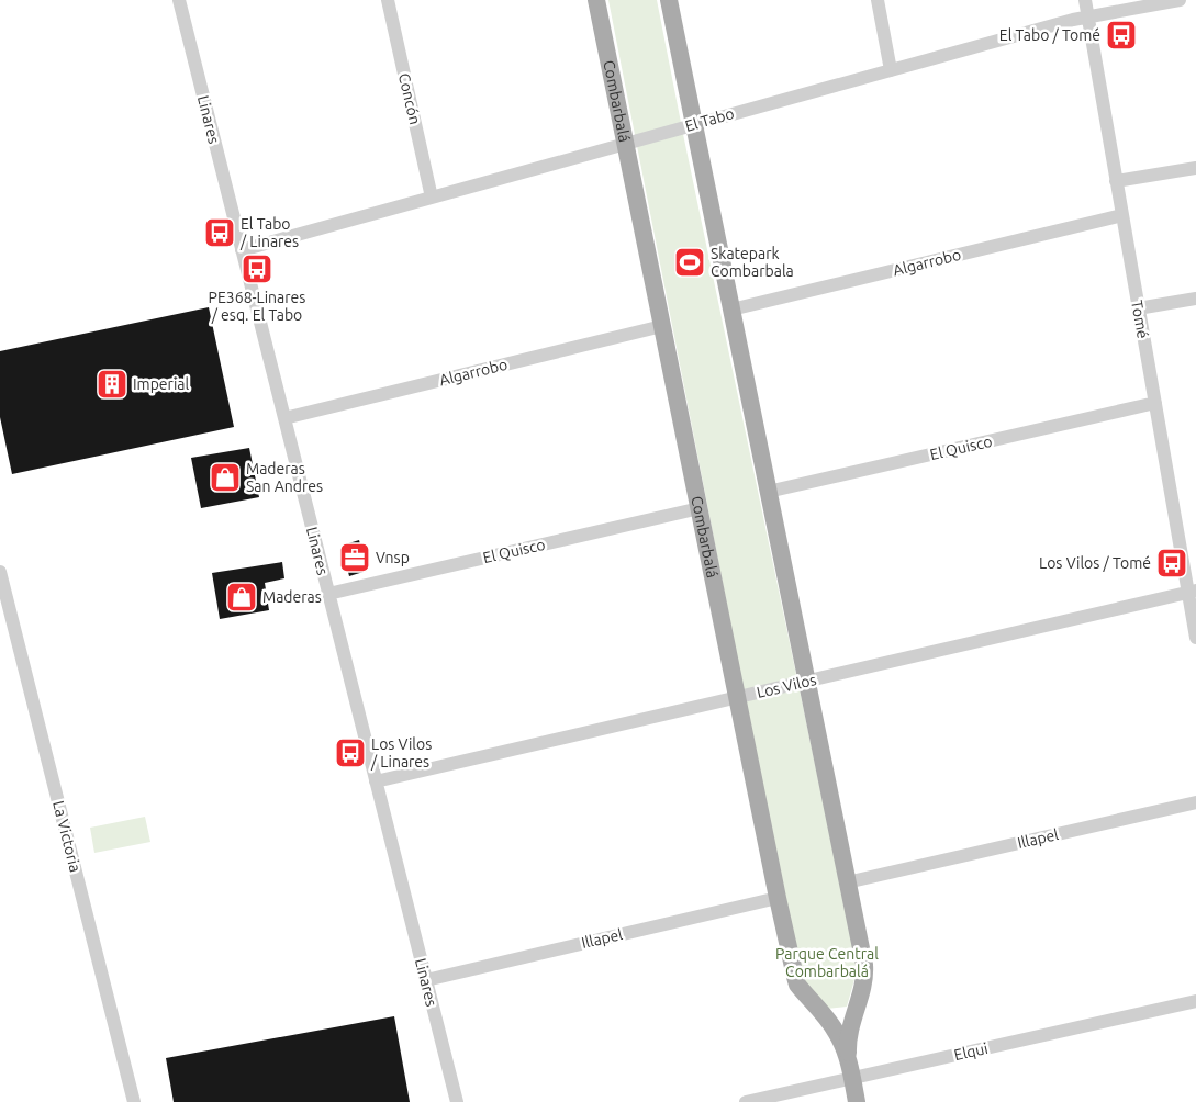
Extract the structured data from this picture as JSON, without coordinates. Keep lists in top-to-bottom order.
{
  "streets": {
    "main road": ["Combarbalá"],
    "street": [
      "Concón",
      "Linares",
      "El Tabo",
      "Algarrobo",
      "Tomé",
      "El Quisco",
      "Los Vilos",
      "La Victoria",
      "Illapel",
      "Elqui"
    ]
  },
  "crossings": [
    ["Concón", "El Tabo"],
    ["Combarbalá", "El Tabo"],
    ["Combarbalá", "Algarrobo"],
    ["Combarbalá", "El Quisco"],
    ["Combarbalá", "Los Vilos"],
    ["Combarbalá", "Illapel"],
    ["Combarbalá", "Elqui"],
    ["Linares", "El Tabo"],
    ["Linares", "Algarrobo"],
    ["Linares", "El Quisco"],
    ["Linares", "Los Vilos"],
    ["Linares", "Illapel"],
    ["El Tabo", "Tomé"],
    ["Algarrobo", "Tomé"],
    ["Tomé", "El Quisco"],
    ["Tomé", "Los Vilos"]
  ],
  "parks": ["Parque Central Combarbalá"],
  "places": {
    "bus stop": [
      "El Tabo / Tomé",
      "El Tabo / Linares",
      "PE368-Linares / esq. El Tabo",
      "Los Vilos / Tomé",
      "Los Vilos / Linares"
    ],
    "sports": ["Skatepark Combarbala"],
    "building": ["Imperial"],
    "shop": ["Maderas San Andres", "Maderas"],
    "office": ["Vnsp"]
  }
}
